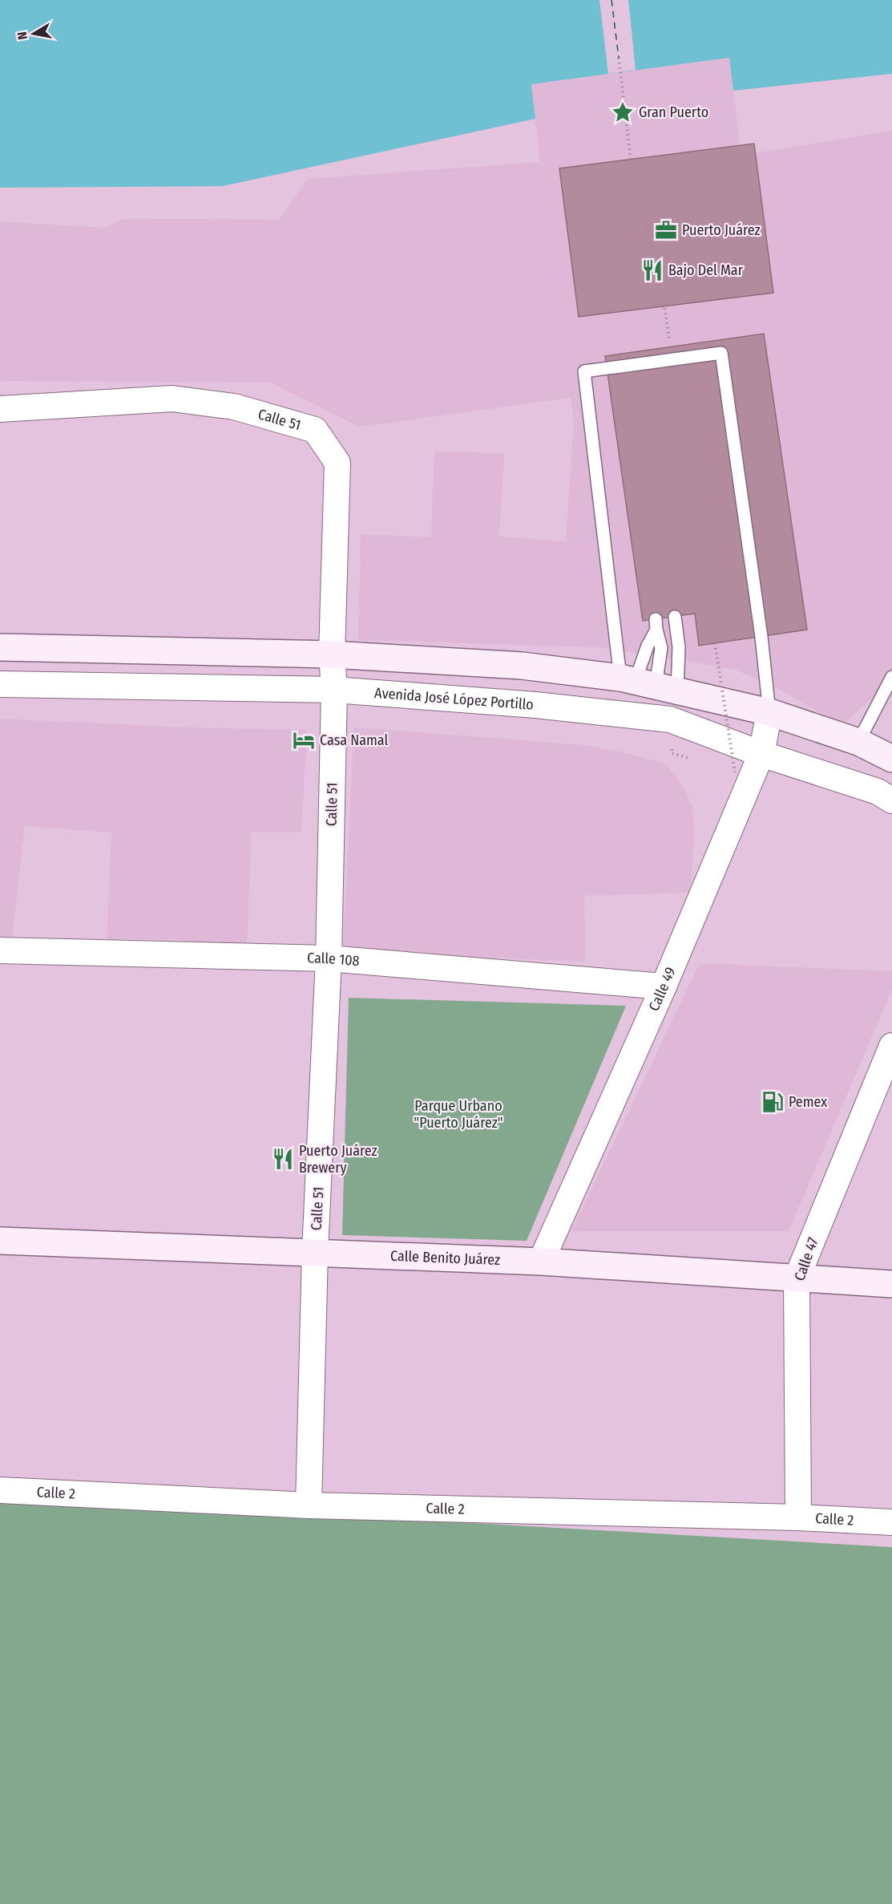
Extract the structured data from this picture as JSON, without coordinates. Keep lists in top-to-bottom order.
{
  "streets": {
    "street": [
      "Calle 51",
      "Avenida José López Portillo",
      "Calle 108",
      "Calle 49",
      "Calle Benito Juárez",
      "Calle 47",
      "Calle 2"
    ]
  },
  "crossings": [
    ["Calle 51", "Avenida José López Portillo"],
    ["Calle 51", "Calle 108"],
    ["Calle 51", "Calle Benito Juárez"],
    ["Calle 51", "Calle 2"],
    ["Avenida José López Portillo", "Calle 49"],
    ["Calle 108", "Calle 49"],
    ["Calle 49", "Calle Benito Juárez"],
    ["Calle Benito Juárez", "Calle 47"],
    ["Calle 47", "Calle 2"]
  ],
  "parks": ["Parque Urbano \"Puerto Juárez\""],
  "places": {
    "place": ["Gran Puerto"],
    "office": ["Puerto Juárez"],
    "restaurant": ["Bajo Del Mar", "Puerto Juárez Brewery"],
    "hotel": ["Casa Namal"],
    "fuel station": ["Pemex"]
  },
  "north": "left"
}
